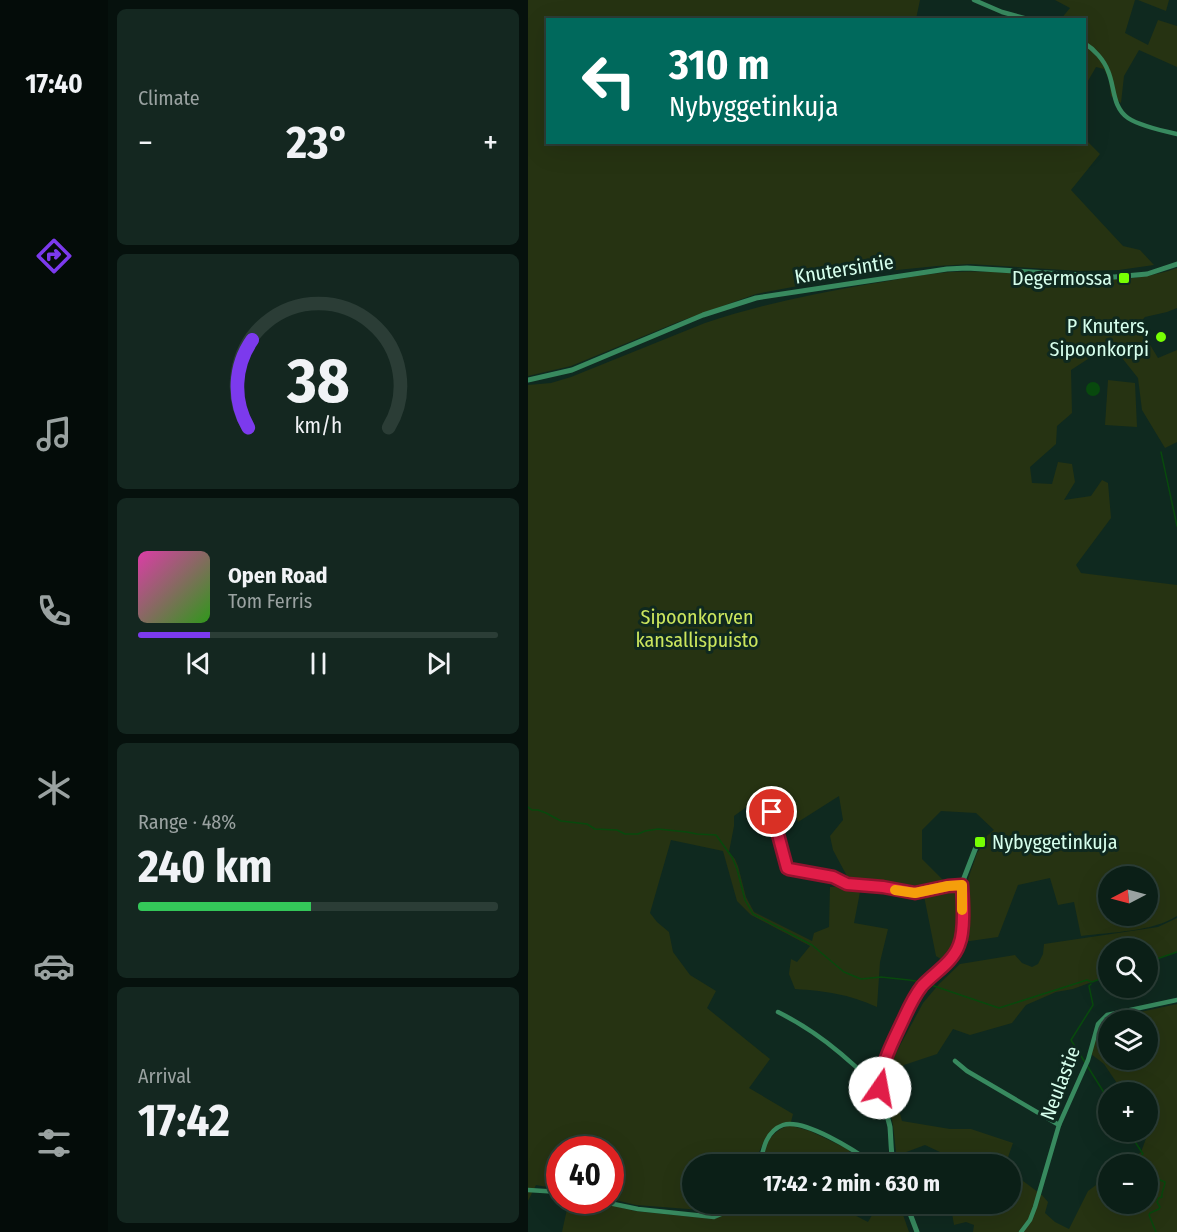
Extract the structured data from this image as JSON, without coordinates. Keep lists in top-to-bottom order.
{
  "streets": {
    "street": ["Knutersintie", "Neulastie"]
  },
  "parks": ["Sipoonkorven kansallispuisto"],
  "places": {
    "transit": ["Degermossa", "Nybyggetinkuja"],
    "other": ["P Knuters, Sipoonkorpi"]
  },
  "north": "left",
  "page": {
    "tabs": "17:40",
    "tile": [
      "Climate",
      ["Range · 48%", "240 km"],
      ["Arrival", "17:42"]
    ],
    "turn": ["310 m", "Nybyggetinkuja"],
    "heat": ["−", "23°", "+"],
    "song": ["Open Road", "Tom Ferris"],
    "map_buttons": ["+", "−"],
    "limit": "40",
    "trip": "17:42 · 2 min · 630 m",
    "gauge": ["38", "km/h"]
  }
}
